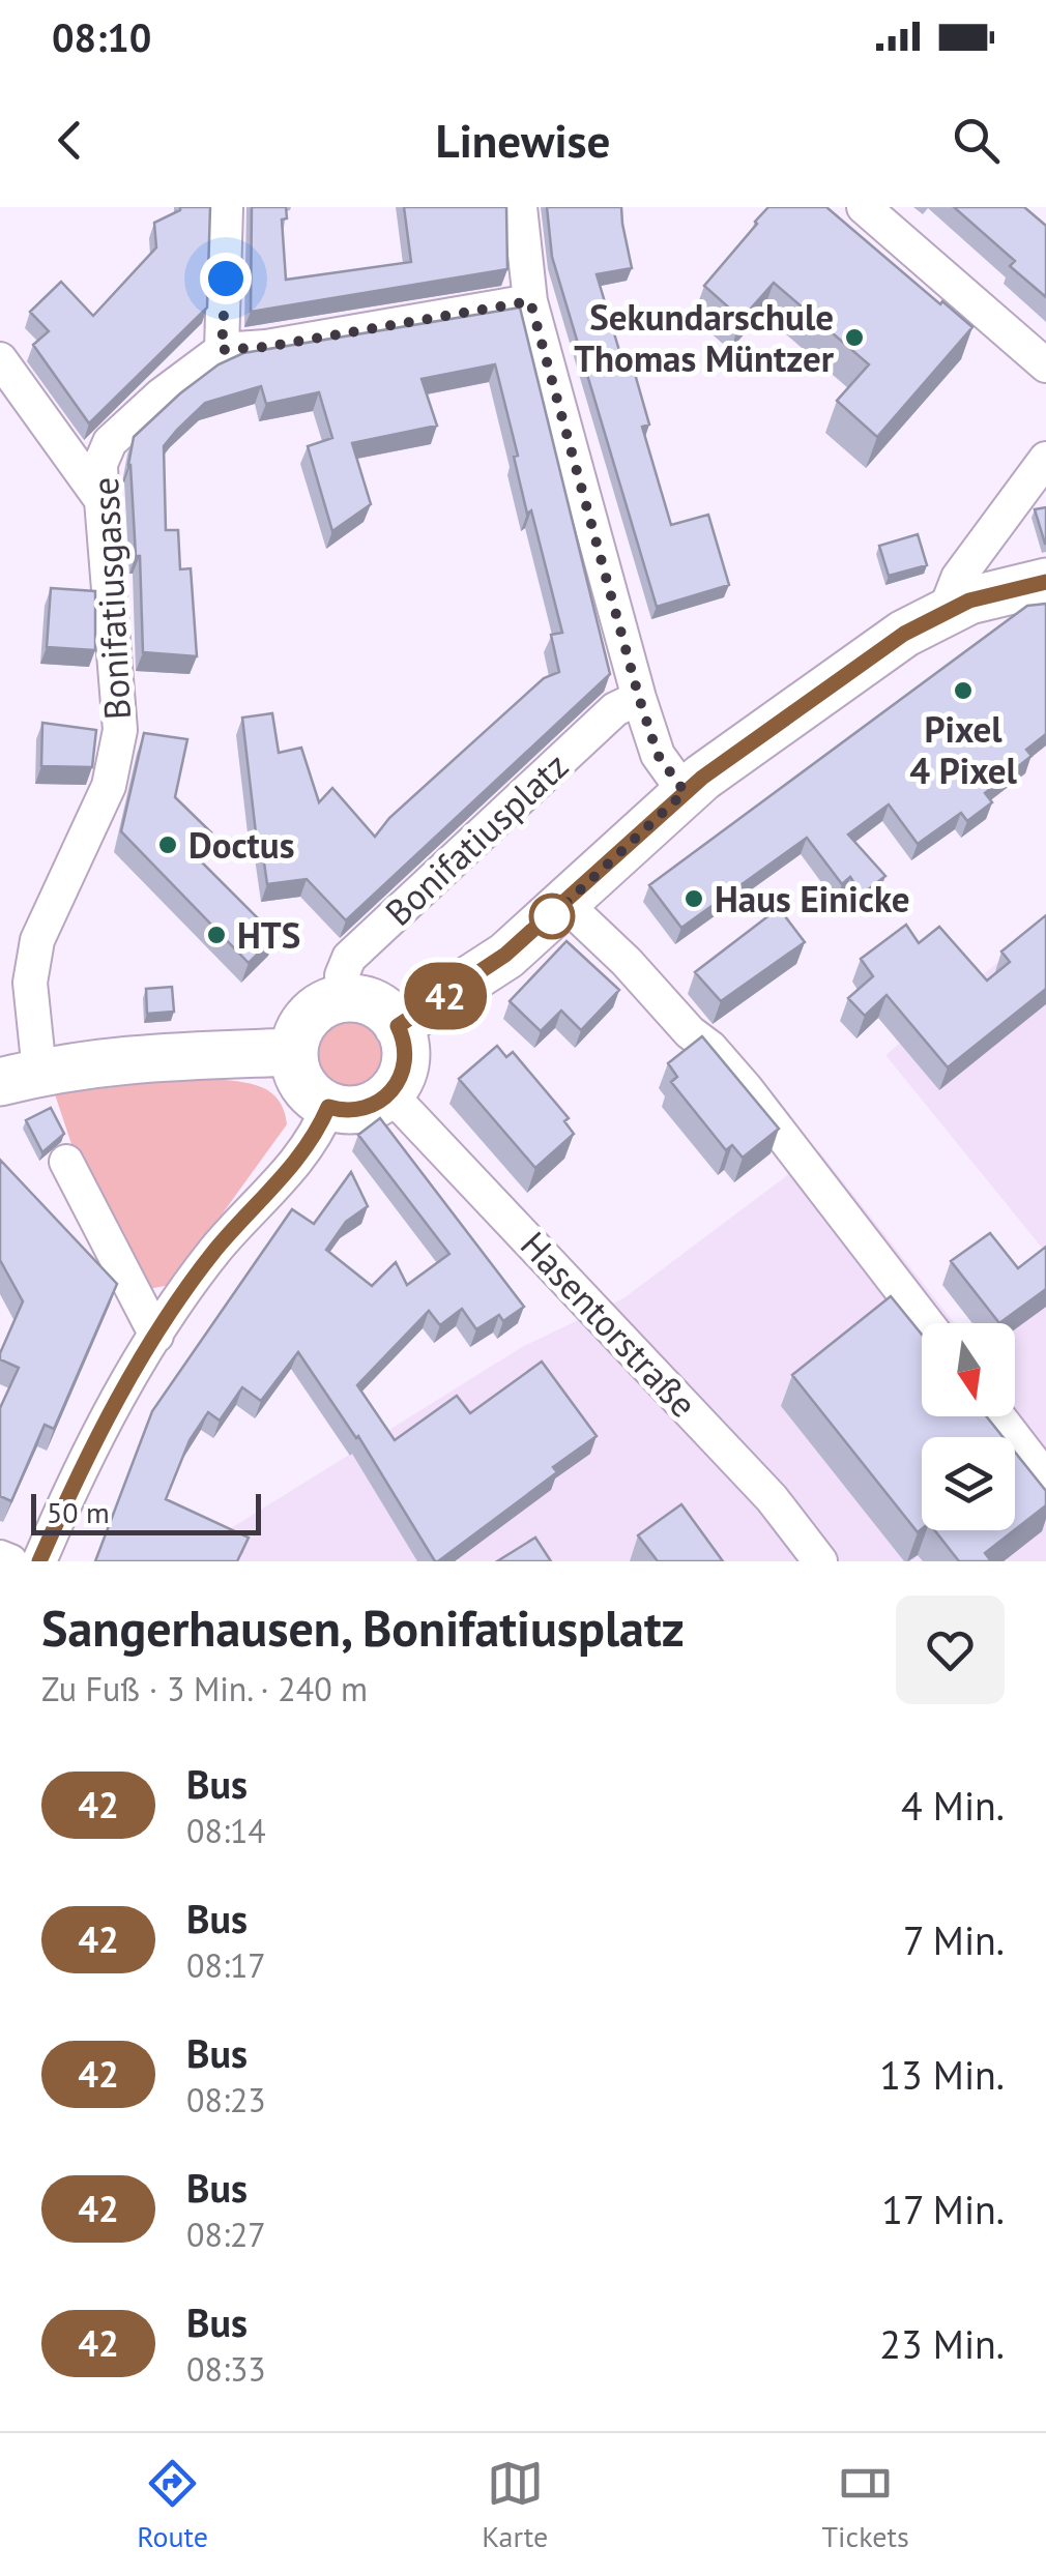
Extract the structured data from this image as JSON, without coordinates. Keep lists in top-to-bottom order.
{
  "streets": {
    "street": ["Bonifatiusgasse", "Bonifatiusplatz", "Hasentorstraße"]
  },
  "crossings": [
    ["Bonifatiusplatz", "Hasentorstraße"]
  ],
  "places": [
    "Sekundarschule Thomas Müntzer",
    "Pixel 4 Pixel",
    "Doctus",
    "Haus Einicke",
    "HTS"
  ],
  "lines": ["bus line 42"],
  "scale_bar": "50 m",
  "north": "bottom",
  "page": {
    "status": "08:10",
    "header": "Linewise",
    "on_map": "42",
    "scale": "50 m",
    "heading": ["Sangerhausen, Bonifatiusplatz", "Zu Fuß · 3 Min. · 240 m"],
    "list": [
      {
        "mark": "42",
        "name": "Bus",
        "note": "08:14",
        "value": "4 Min."
      },
      {
        "mark": "42",
        "name": "Bus",
        "note": "08:17",
        "value": "7 Min."
      },
      {
        "mark": "42",
        "name": "Bus",
        "note": "08:23",
        "value": "13 Min."
      },
      {
        "mark": "42",
        "name": "Bus",
        "note": "08:27",
        "value": "17 Min."
      },
      {
        "mark": "42",
        "name": "Bus",
        "note": "08:33",
        "value": "23 Min."
      }
    ],
    "tabs": ["Route", "Karte", "Tickets"]
  }
}
